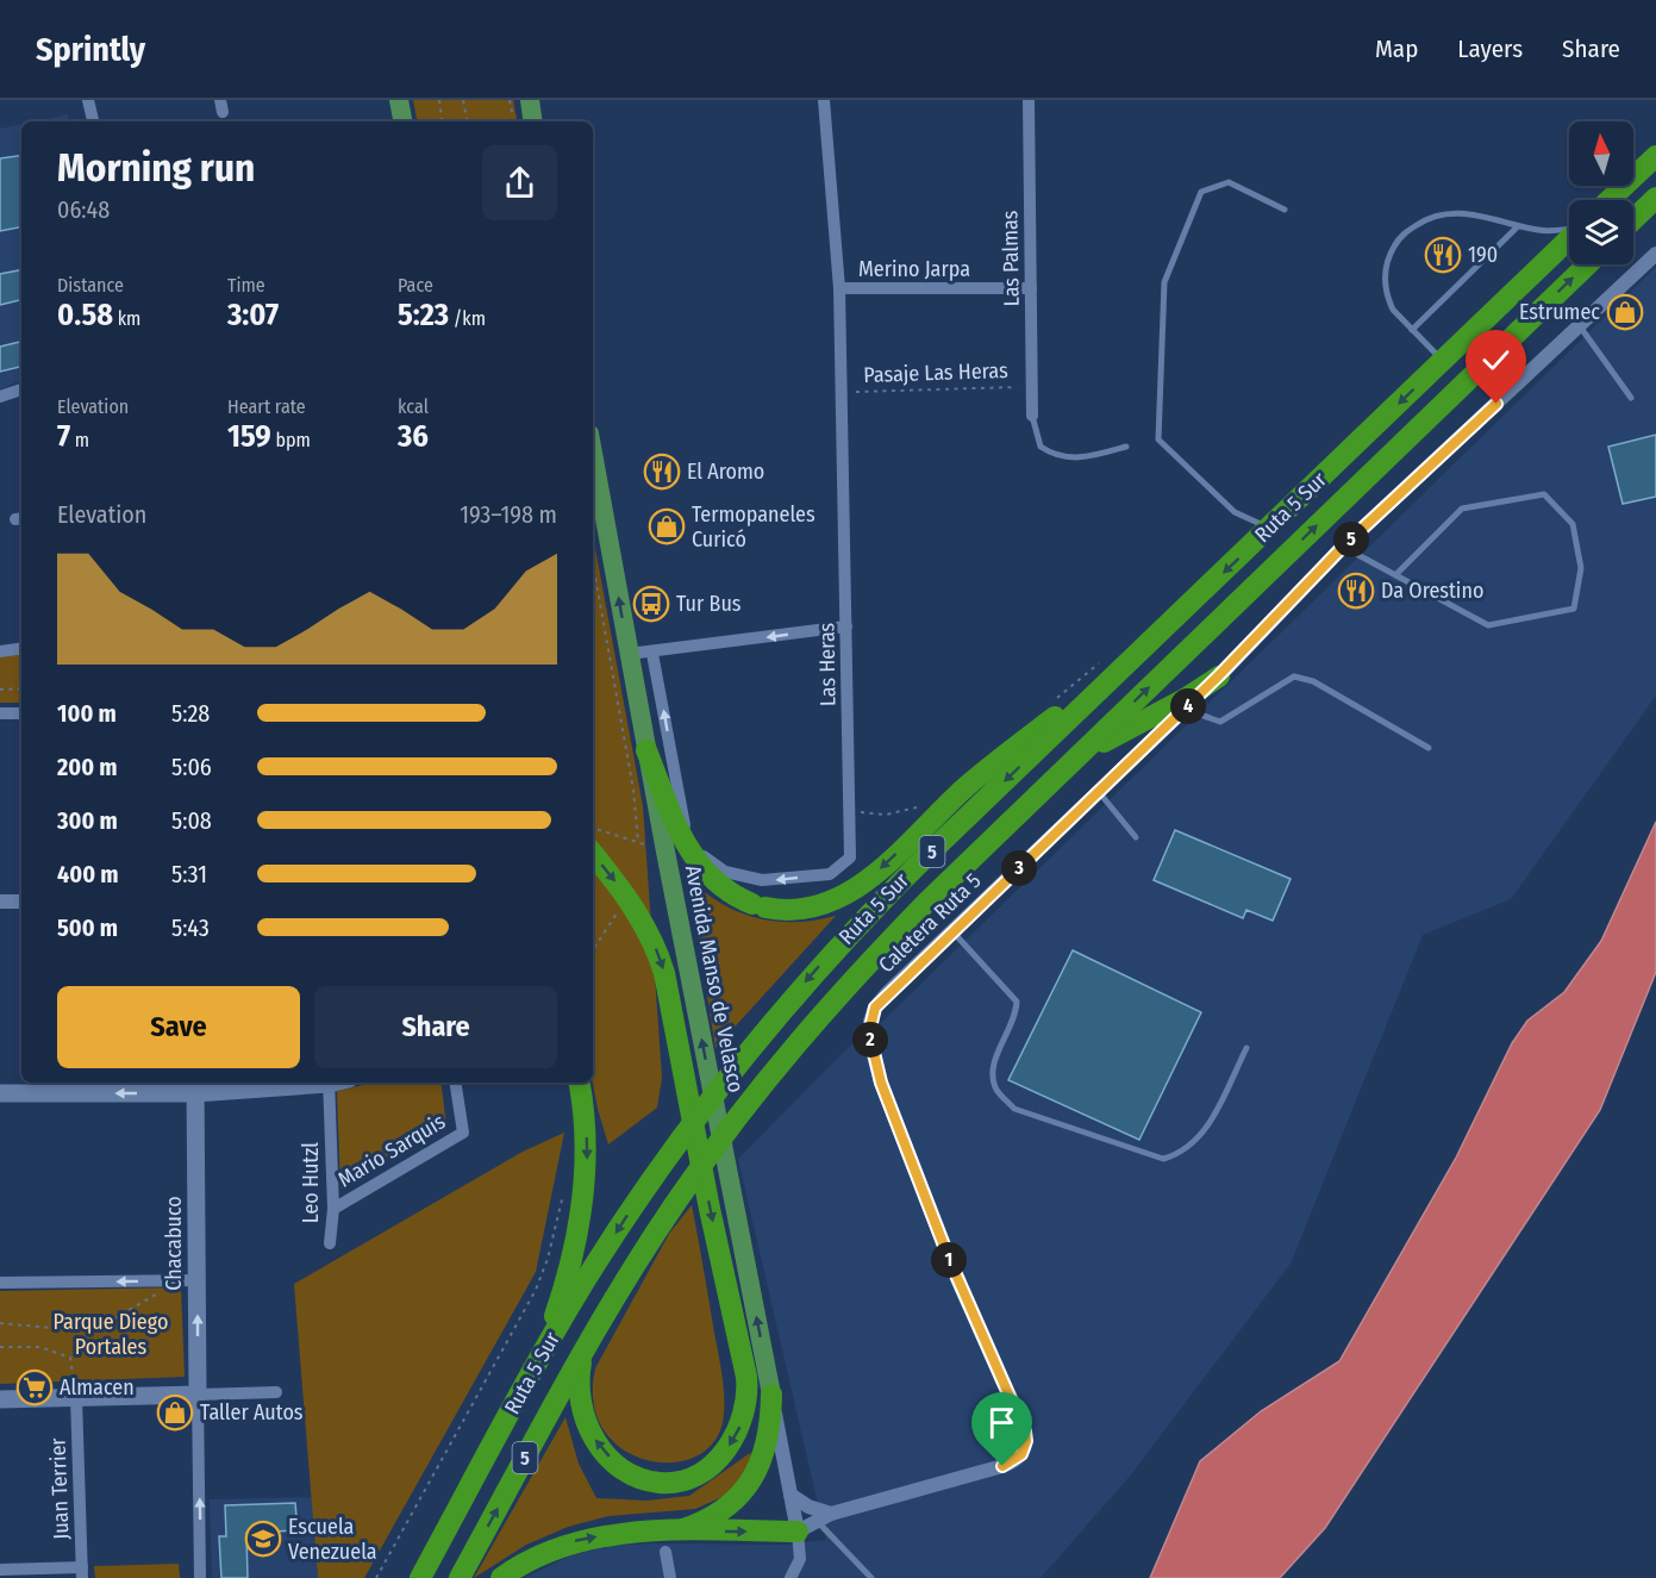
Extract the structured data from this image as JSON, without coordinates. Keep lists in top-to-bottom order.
{
  "streets": {
    "highway": ["Ruta 5 Sur", "5"],
    "main road": ["Avenida Manso de Velasco", "Chacabuco"],
    "street": [
      "Las Palmas",
      "Merino Jarpa",
      "Las Heras",
      "Caletera Ruta 5",
      "Mario Sarquis",
      "Leo Hutzl",
      "Juan Terrier"
    ],
    "path": ["Pasaje Las Heras"]
  },
  "crossings": [
    ["Las Palmas", "Merino Jarpa"],
    ["Las Palmas", "Pasaje Las Heras"],
    ["Merino Jarpa", "Las Heras"],
    ["Pasaje Las Heras", "Las Heras"],
    ["Caletera Ruta 5", "Avenida Manso de Velasco"],
    ["Mario Sarquis", "Leo Hutzl"]
  ],
  "one_way": ["Avenida Manso de Velasco", "Chacabuco"],
  "parks": ["Parque Diego Portales"],
  "places": {
    "restaurant": ["190", "El Aromo", "Da Orestino"],
    "shop": ["Estrumec", "Termopaneles Curicó", "Taller Autos"],
    "bus stop": ["Tur Bus"],
    "supermarket": ["Almacen"],
    "school or university": ["Escuela Venezuela"]
  },
  "north": "top",
  "page": {
    "header": "Sprintly",
    "nav": ["Map", "Layers", "Share"],
    "heading": ["Morning run", "06:48"],
    "stats": [
      ["Distance", "0.58 km"],
      ["Time", "3:07"],
      ["Pace", "5:23 /km"],
      ["Elevation", "7 m"],
      ["Heart rate", "159 bpm"],
      ["kcal", "36"]
    ],
    "chart": ["Elevation", "193–198 m"],
    "pins": [
      "5",
      "4",
      "3",
      "2",
      "1"
    ],
    "list": [
      {
        "name": "100 m",
        "note": "5:28"
      },
      {
        "name": "200 m",
        "note": "5:06"
      },
      {
        "name": "300 m",
        "note": "5:08"
      },
      {
        "name": "400 m",
        "note": "5:31"
      },
      {
        "name": "500 m",
        "note": "5:43"
      }
    ],
    "buttons": ["Save", "Share"]
  }
}
